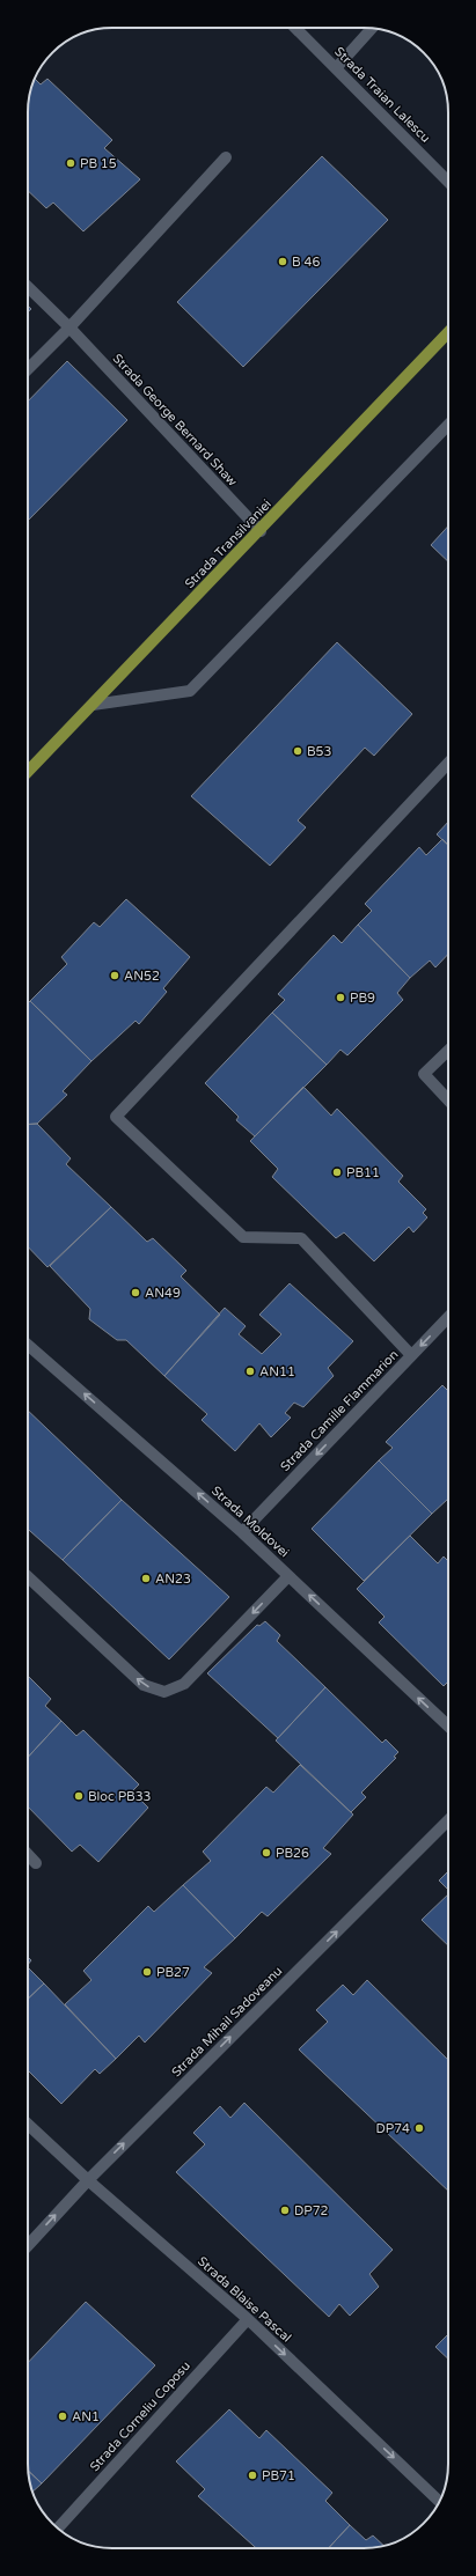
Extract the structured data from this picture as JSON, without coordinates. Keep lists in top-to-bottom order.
{
  "streets": {
    "main road": ["Strada Transilvaniei"],
    "street": [
      "Strada Traian Lalescu",
      "Strada George Bernard Shaw",
      "Strada Camille Flammarion",
      "Strada Moldovei",
      "Strada Mihail Sadoveanu",
      "Strada Blaise Pascal",
      "Strada Corneliu Coposu"
    ]
  },
  "crossings": [
    ["Strada George Bernard Shaw", "Strada Transilvaniei"],
    ["Strada Camille Flammarion", "Strada Moldovei"],
    ["Strada Mihail Sadoveanu", "Strada Blaise Pascal"],
    ["Strada Blaise Pascal", "Strada Corneliu Coposu"]
  ],
  "one_way": [
    "Strada Camille Flammarion",
    "Strada Moldovei",
    "Strada Mihail Sadoveanu",
    "Strada Blaise Pascal"
  ],
  "places": [
    "PB 15",
    "B 46",
    "B53",
    "AN52",
    "PB9",
    "PB11",
    "AN49",
    "AN11",
    "AN23",
    "Bloc PB33",
    "PB26",
    "PB27",
    "DP74",
    "DP72",
    "AN1",
    "PB71"
  ]
}
